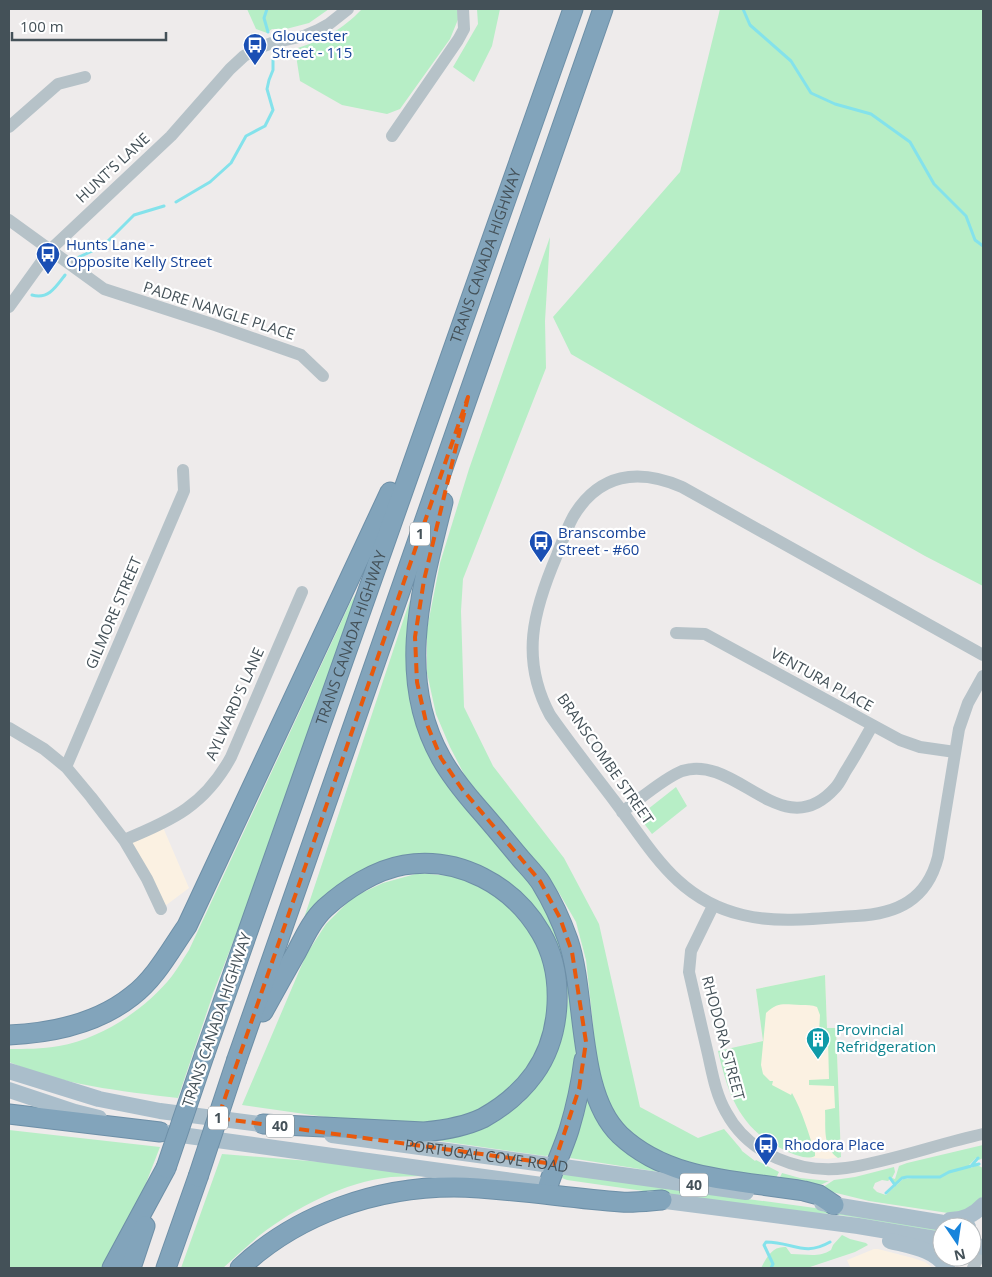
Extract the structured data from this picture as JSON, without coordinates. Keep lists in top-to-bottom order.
{
  "streets": {
    "highway": ["TRANS CANADA HIGHWAY", "1"],
    "main road": ["40", "PORTUGAL COVE ROAD"],
    "street": [
      "HUNT'S LANE",
      "PADRE NANGLE PLACE",
      "GILMORE STREET",
      "VENTURA PLACE",
      "AYLWARD'S LANE",
      "BRANSCOMBE STREET",
      "RHODORA STREET"
    ]
  },
  "crossings": [
    ["HUNT'S LANE", "PADRE NANGLE PLACE"],
    ["VENTURA PLACE", "BRANSCOMBE STREET"],
    ["BRANSCOMBE STREET", "RHODORA STREET"]
  ],
  "places": {
    "bus stop": [
      "Gloucester Street - 115",
      "Hunts Lane - Opposite Kelly Street",
      "Branscombe Street - #60",
      "Rhodora Place"
    ],
    "building": ["Provincial Refridgeration"]
  },
  "scale_bar": "100 m",
  "north": "bottom"
}
